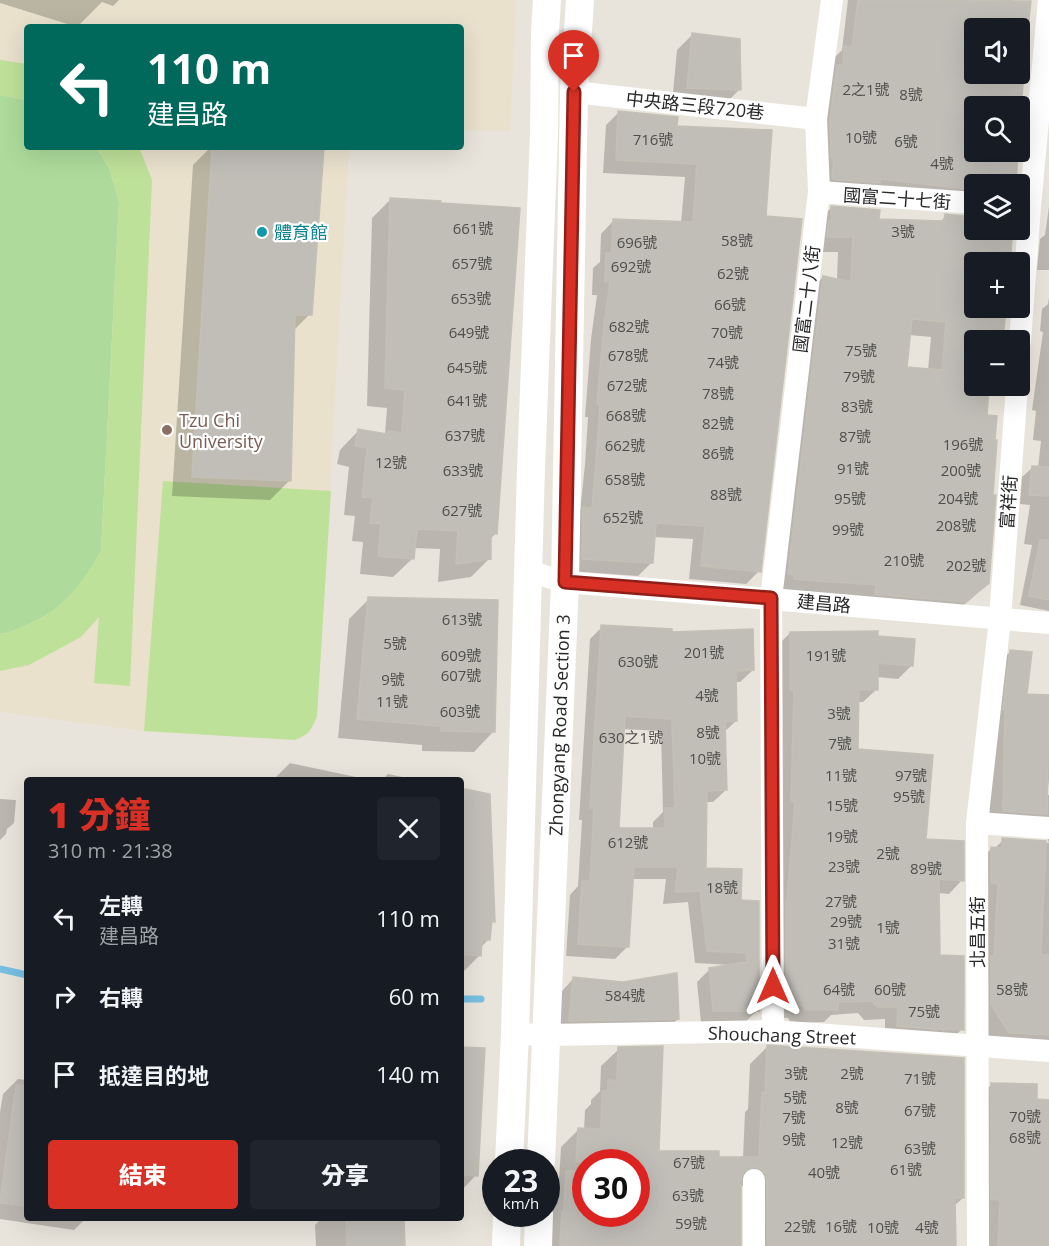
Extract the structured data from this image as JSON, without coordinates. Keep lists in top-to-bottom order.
{
  "streets": {
    "street": [
      "中央路三段720巷",
      "國富二十七街",
      "國富二十八街",
      "富祥街",
      "建昌路",
      "Zhongyang Road Section 3",
      "北昌五街",
      "Shouchang Street"
    ]
  },
  "crossings": [
    ["中央路三段720巷", "國富二十八街"],
    ["中央路三段720巷", "Zhongyang Road Section 3"],
    ["國富二十七街", "國富二十八街"],
    ["國富二十八街", "建昌路"],
    ["國富二十八街", "Shouchang Street"],
    ["富祥街", "建昌路"],
    ["富祥街", "北昌五街"],
    ["建昌路", "Zhongyang Road Section 3"],
    ["建昌路", "北昌五街"],
    ["Zhongyang Road Section 3", "Shouchang Street"],
    ["北昌五街", "Shouchang Street"]
  ],
  "places": ["體育館", "Tzu Chi University"],
  "house_numbers": [
    "2之1號",
    "8號",
    "10號",
    "716號",
    "6號",
    "4號",
    "661號",
    "3號",
    "58號",
    "696號",
    "657號",
    "692號",
    "62號",
    "653號",
    "66號",
    "682號",
    "649號",
    "70號",
    "75號",
    "678號",
    "74號",
    "645號",
    "79號",
    "672號",
    "78號",
    "641號",
    "83號",
    "668號",
    "82號",
    "637號",
    "87號",
    "196號",
    "662號",
    "86號",
    "12號",
    "91號",
    "633號",
    "200號",
    "658號",
    "88號",
    "95號",
    "204號",
    "627號",
    "652號",
    "208號",
    "99號",
    "210號",
    "202號",
    "613號",
    "5號",
    "201號",
    "609號",
    "191號",
    "630號",
    "607號",
    "9號",
    "4號",
    "11號",
    "603號",
    "3號",
    "8號",
    "630之1號",
    "7號",
    "10號",
    "11號",
    "97號",
    "95號",
    "15號",
    "19號",
    "612號",
    "2號",
    "23號",
    "89號",
    "18號",
    "27號",
    "29號",
    "1號",
    "31號",
    "64號",
    "60號",
    "58號",
    "584號",
    "75號",
    "3號",
    "2號",
    "71號",
    "5號",
    "8號",
    "67號",
    "70號",
    "7號",
    "68號",
    "9號",
    "12號",
    "63號",
    "67號",
    "61號",
    "40號",
    "63號",
    "59號",
    "22號",
    "16號",
    "10號",
    "4號"
  ],
  "page": {
    "map_buttons": ["+", "−"],
    "turn": ["110 m", "建昌路"],
    "heading": ["1 分鐘", "310 m · 21:38"],
    "list": [
      {
        "name": "左轉",
        "note": "建昌路",
        "value": "110 m"
      },
      {
        "name": "右轉",
        "value": "60 m"
      },
      {
        "name": "抵達目的地",
        "value": "140 m"
      }
    ],
    "buttons": ["結束", "分享"],
    "speed": "23 km/h",
    "limit": "30"
  }
}
